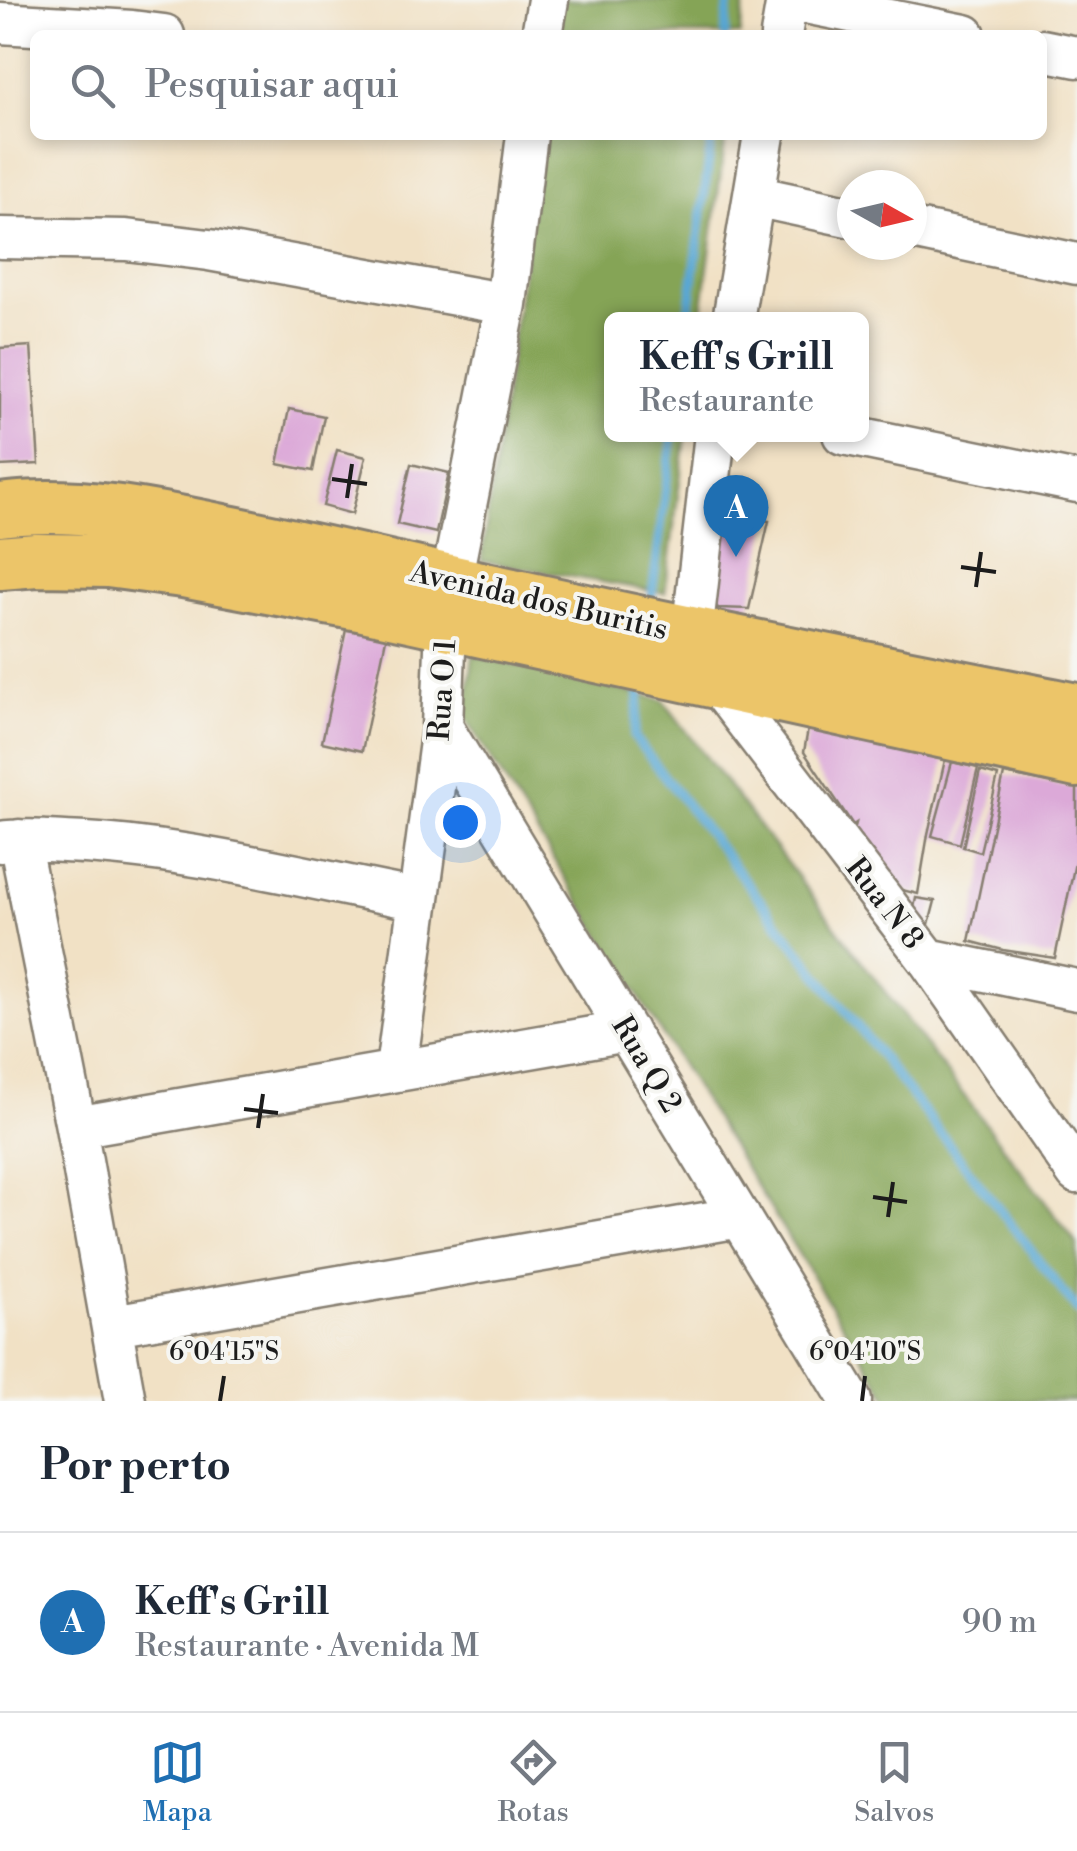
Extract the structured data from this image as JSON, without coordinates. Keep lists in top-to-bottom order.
{
  "streets": {
    "main road": ["Avenida dos Buritis"],
    "street": ["Rua O 1", "Rua N 8", "Rua Q 2"]
  },
  "crossings": [
    ["Avenida dos Buritis", "Rua O 1"],
    ["Avenida dos Buritis", "Rua N 8"],
    ["Rua O 1", "Rua Q 2"]
  ],
  "north": "right",
  "page": {
    "search": "Pesquisar aqui",
    "popup": ["Keff's Grill", "Restaurante"],
    "pins": "A",
    "heading": "Por perto",
    "list": [
      {
        "mark": "A",
        "name": "Keff's Grill",
        "note": "Restaurante · Avenida M",
        "value": "90 m"
      }
    ],
    "nav": ["Mapa", "Rotas", "Salvos"]
  },
  "coordinates": ["6°04'15\"S", "6°04'10\"S"]
}
